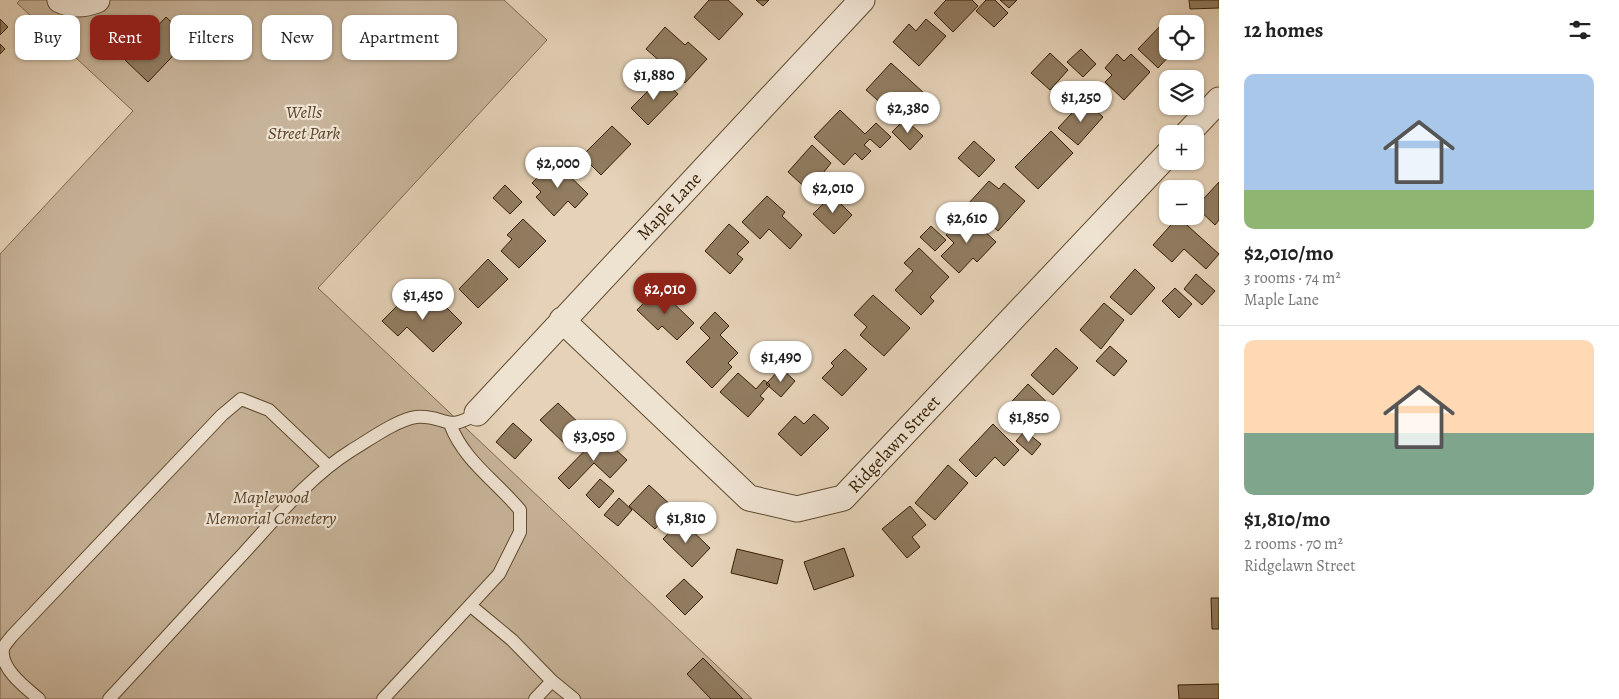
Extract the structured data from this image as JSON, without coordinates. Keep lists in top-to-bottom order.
{
  "streets": {
    "street": ["Maple Lane", "Ridgelawn Street"]
  },
  "crossings": [
    ["Maple Lane", "Ridgelawn Street"]
  ],
  "parks": ["Wells Street Park", "Maplewood Memorial Cemetery"],
  "page": {
    "heading": "12 homes",
    "map_buttons": ["+", "−"],
    "chip": [
      "Buy",
      "Rent",
      "Filters",
      "New",
      "Apartment"
    ],
    "price": [
      "$1,880",
      "$1,250",
      "$2,380",
      "$2,000",
      "$2,010",
      "$2,610",
      "$2,010",
      "$1,450",
      "$1,490",
      "$1,850",
      "$3,050",
      "$1,810"
    ],
    "list": [
      {
        "name": "$2,010/mo",
        "note": "3 rooms · 74 m² · Maple Lane"
      },
      {
        "name": "$1,810/mo",
        "note": "2 rooms · 70 m² · Ridgelawn Street"
      }
    ]
  }
}
